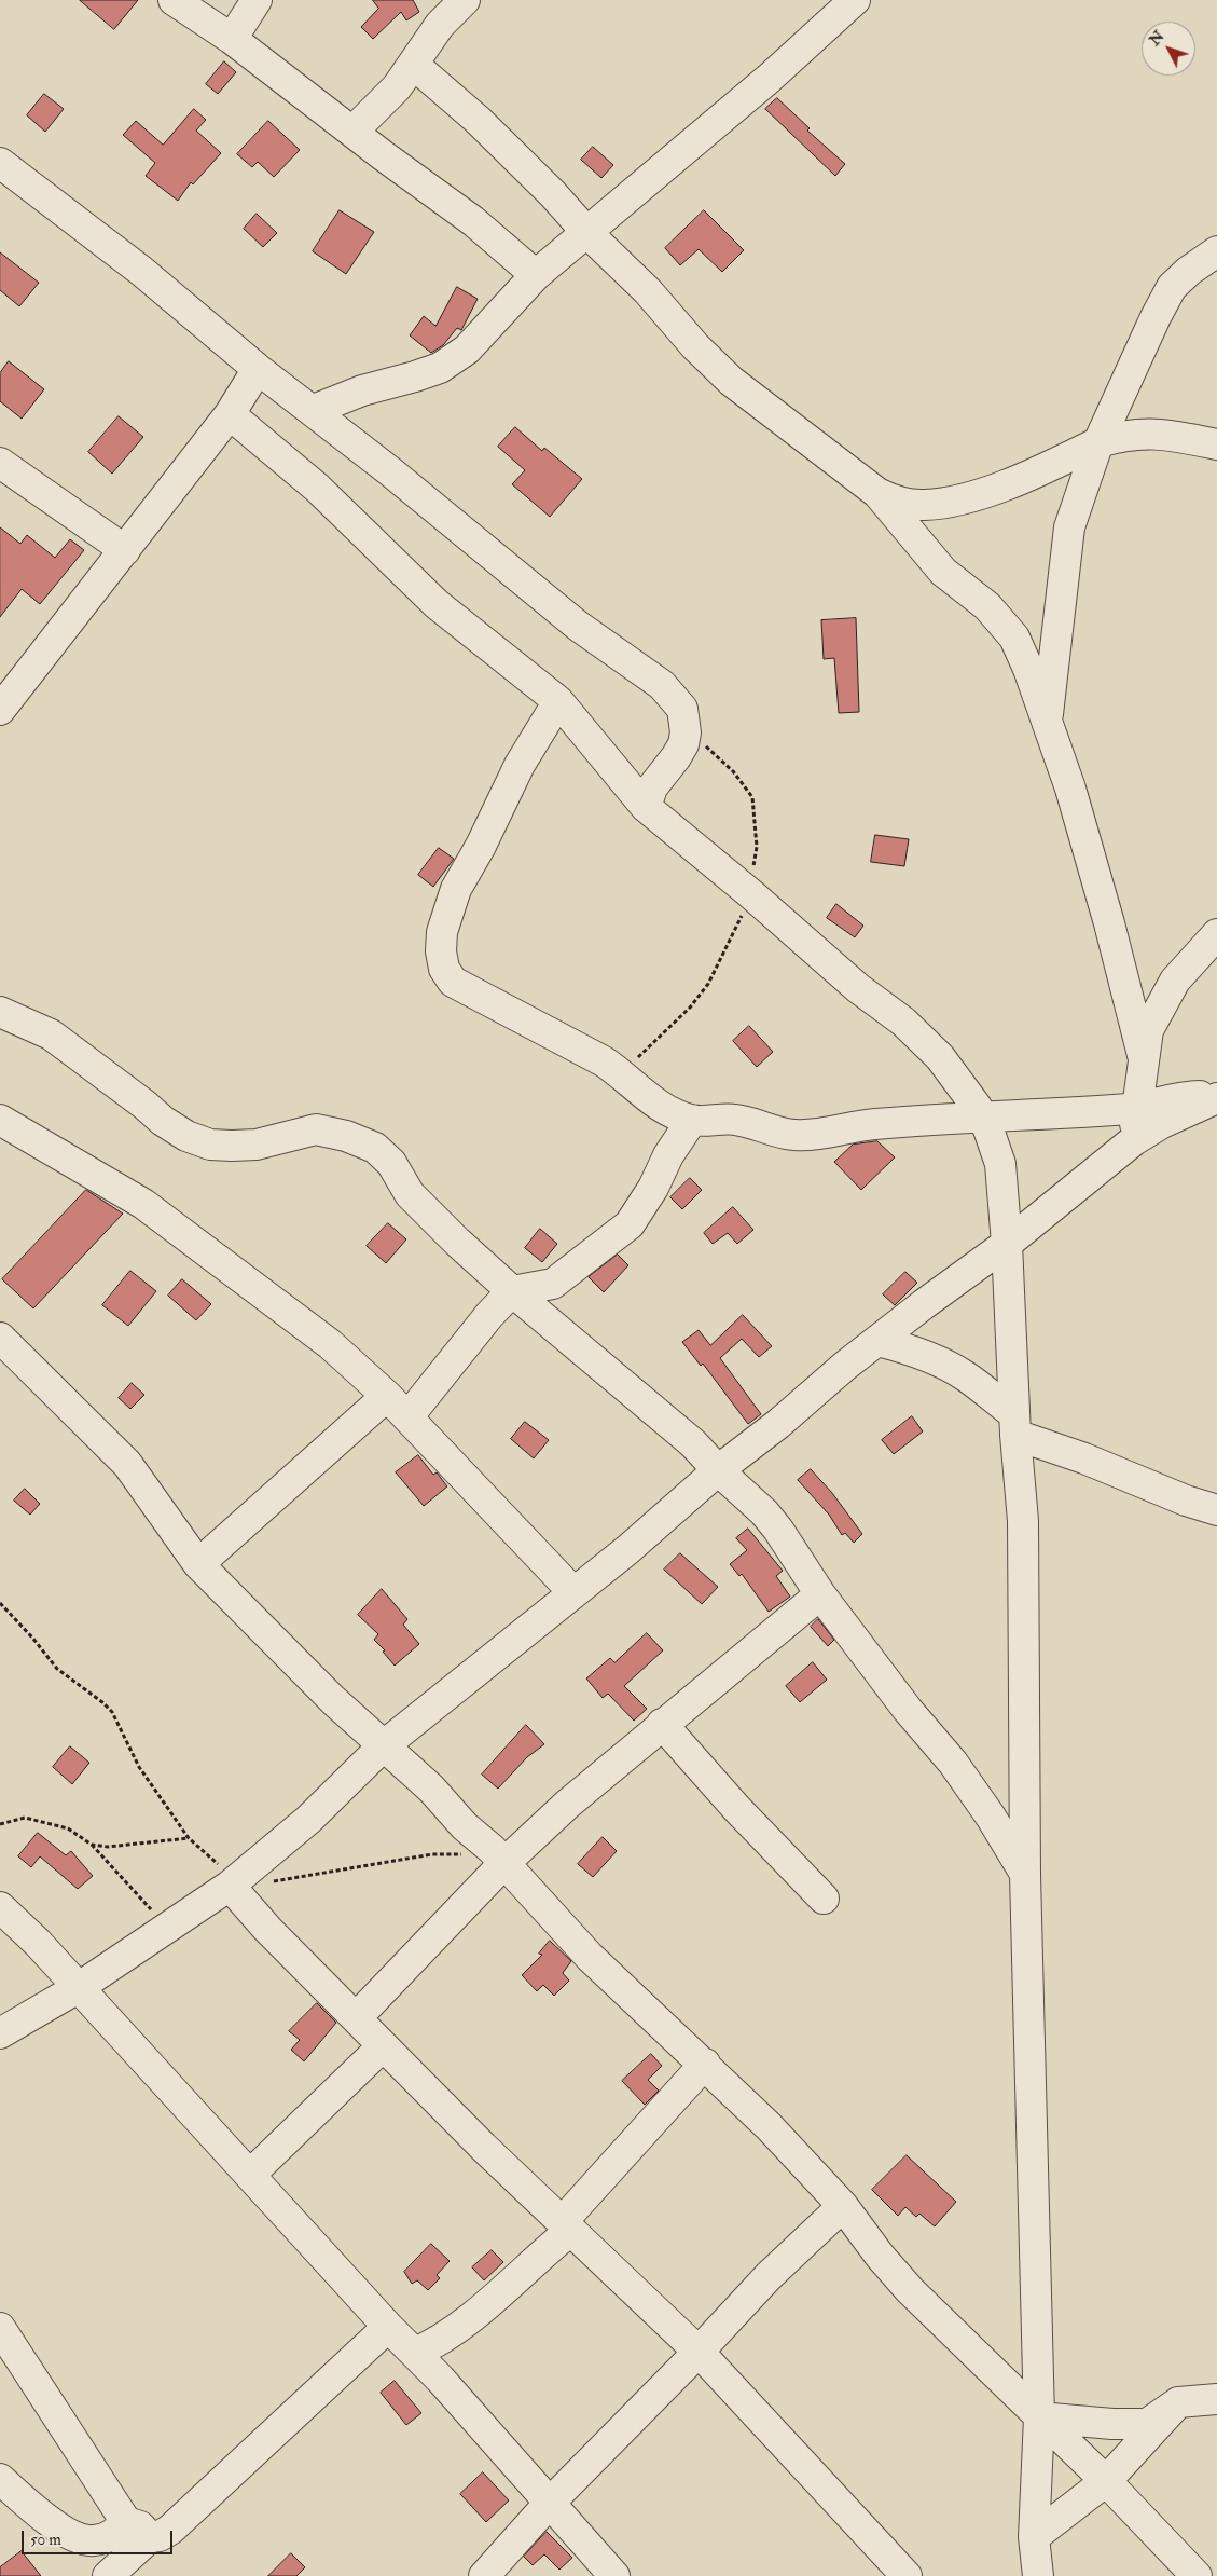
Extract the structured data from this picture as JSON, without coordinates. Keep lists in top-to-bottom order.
{
  "scale_bar": "50 m",
  "north": "top left"
}
